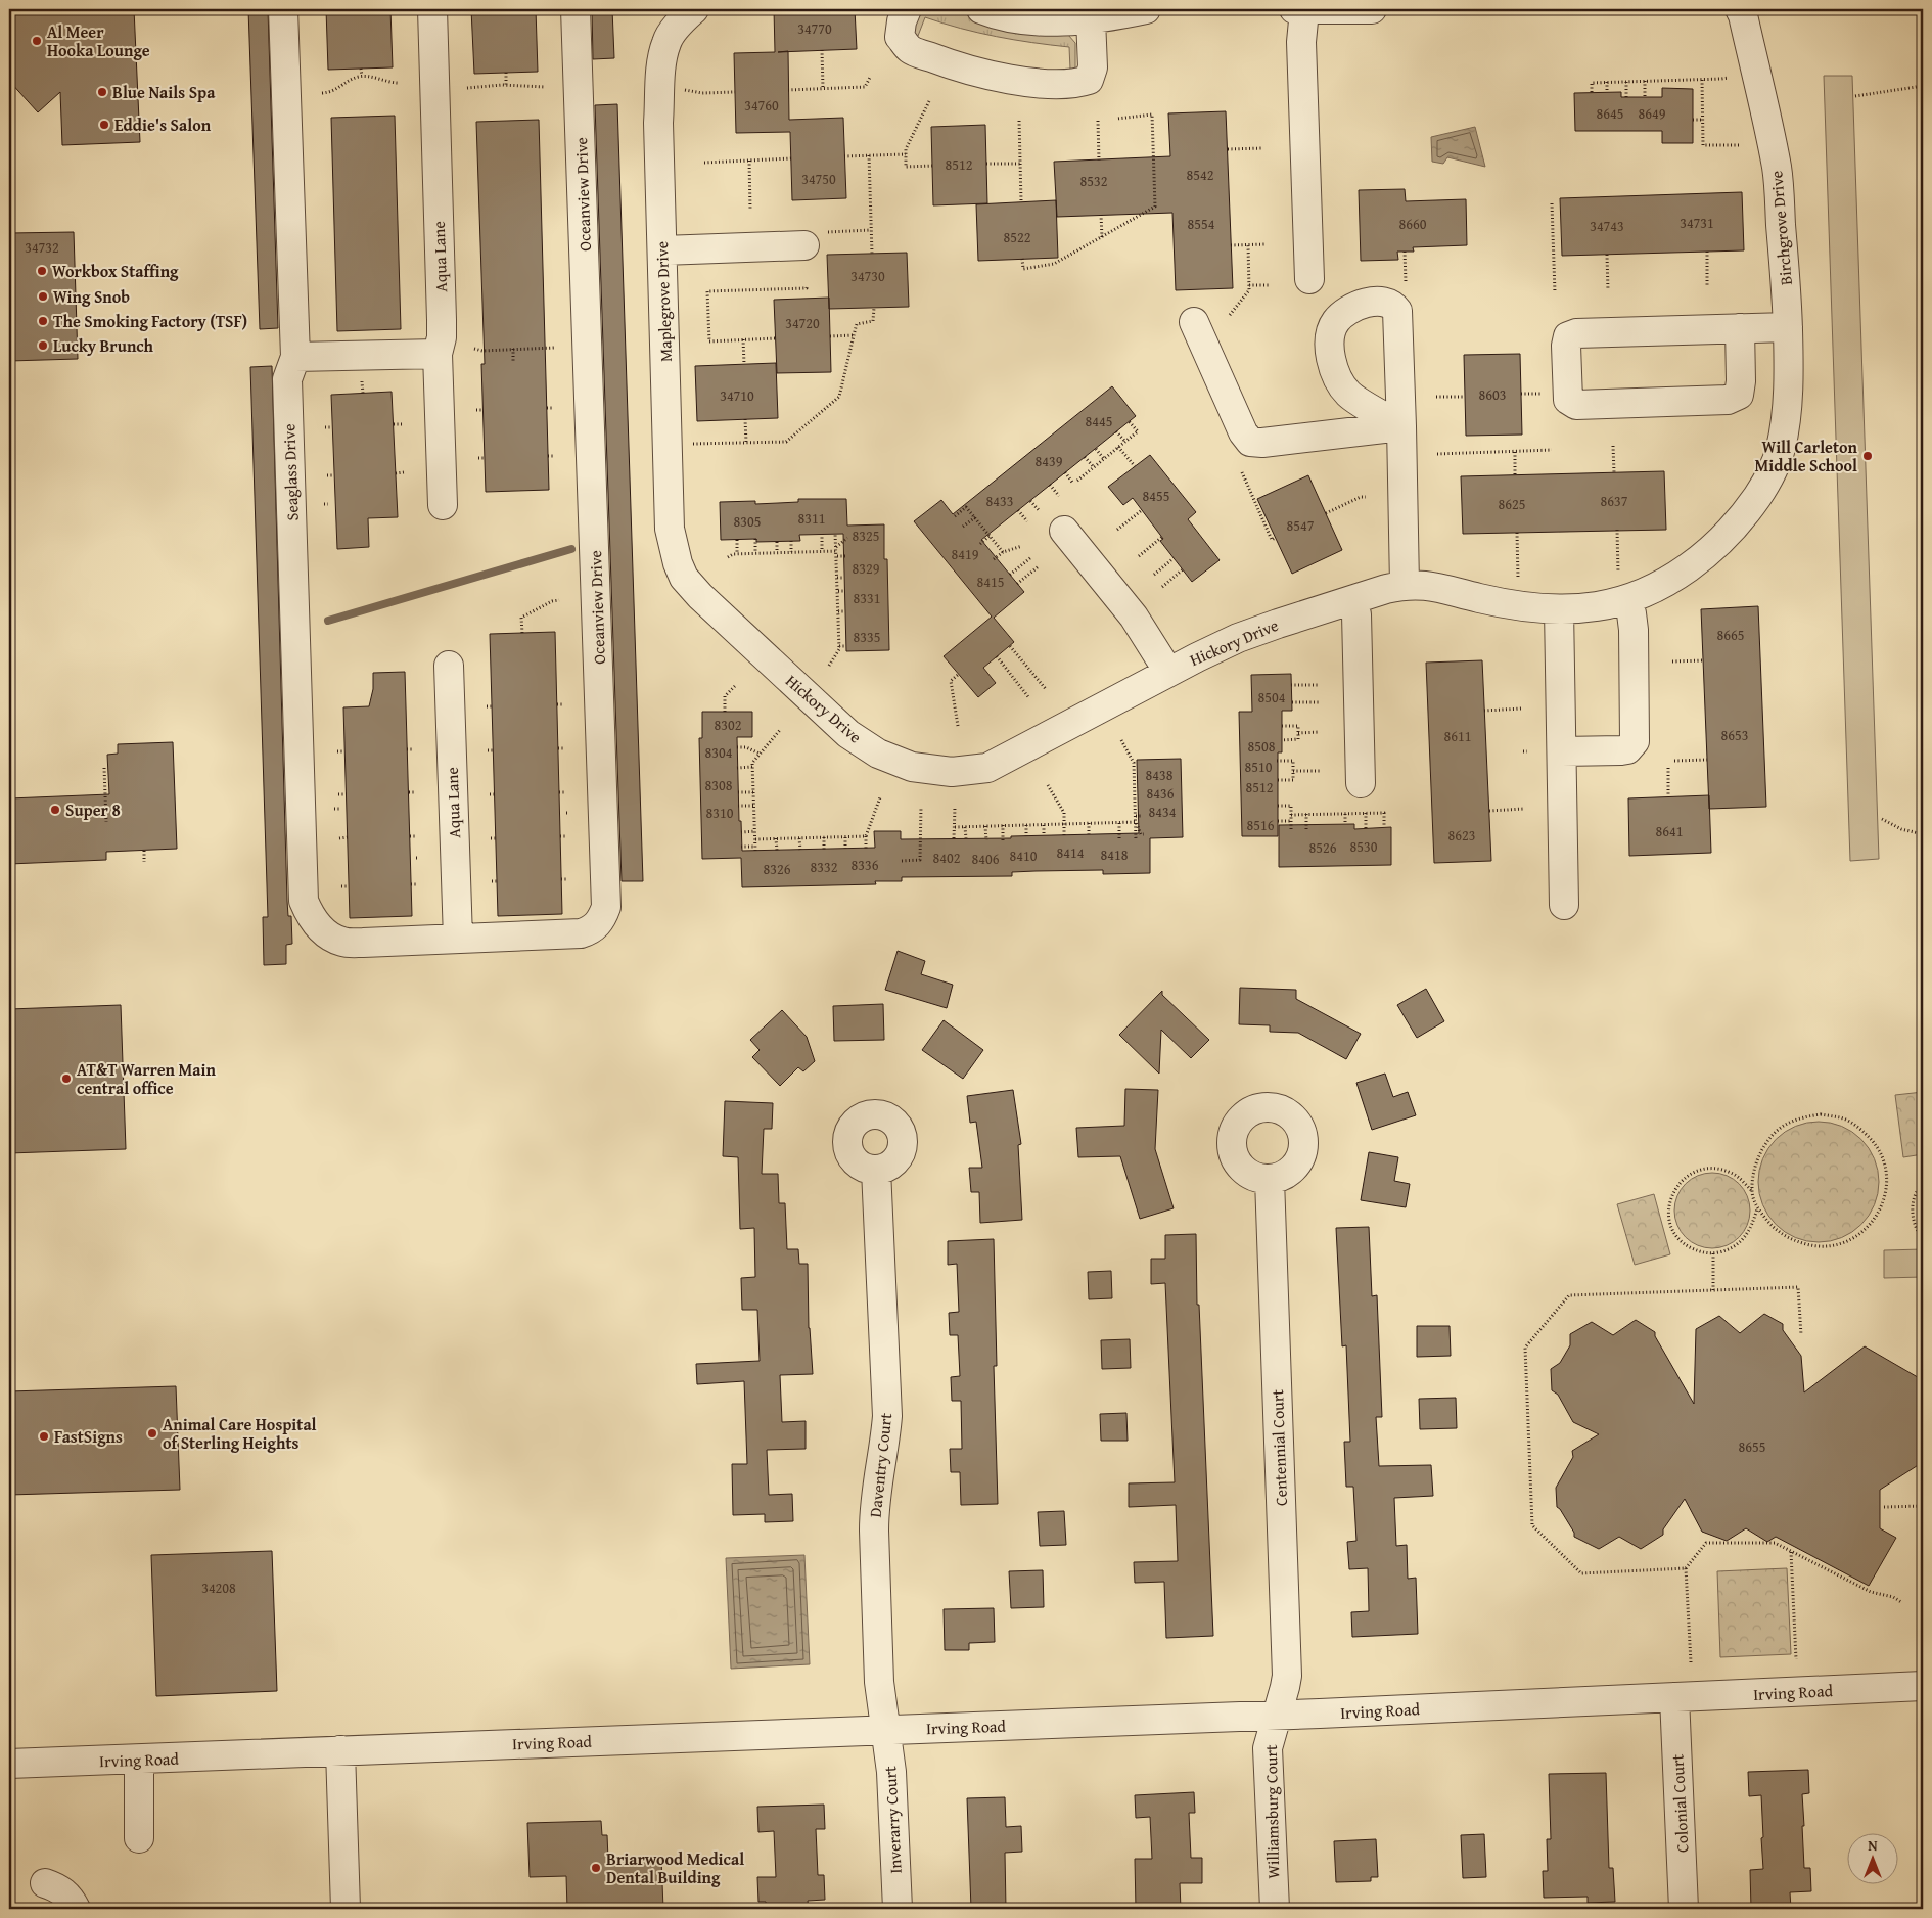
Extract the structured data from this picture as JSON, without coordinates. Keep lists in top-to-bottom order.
{
  "streets": {
    "street": [
      "Oceanview Drive",
      "Birchgrove Drive",
      "Aqua Lane",
      "Maplegrove Drive",
      "Seaglass Drive",
      "Hickory Drive",
      "Centennial Court",
      "Daventry Court",
      "Irving Road",
      "Colonial Court",
      "Williamsburg Court",
      "Inverarry Court"
    ]
  },
  "crossings": [
    ["Oceanview Drive", "Aqua Lane"],
    ["Oceanview Drive", "Seaglass Drive"],
    ["Birchgrove Drive", "Hickory Drive"],
    ["Maplegrove Drive", "Hickory Drive"],
    ["Centennial Court", "Irving Road"],
    ["Centennial Court", "Williamsburg Court"],
    ["Daventry Court", "Irving Road"],
    ["Daventry Court", "Inverarry Court"],
    ["Irving Road", "Colonial Court"],
    ["Irving Road", "Williamsburg Court"],
    ["Irving Road", "Inverarry Court"]
  ],
  "places": [
    "Al Meer Hooka Lounge",
    "Blue Nails Spa",
    "Eddie's Salon",
    "Workbox Staffing",
    "Wing Snob",
    "The Smoking Factory (TSF)",
    "Lucky Brunch",
    "Will Carleton Middle School",
    "Super 8",
    "AT&T Warren Main central office",
    "Animal Care Hospital of Sterling Heights",
    "FastSigns",
    "Briarwood Medical Dental Building"
  ],
  "house_numbers": [
    "34770",
    "34760",
    "8645",
    "8649",
    "8512",
    "8542",
    "34750",
    "8532",
    "34731",
    "8554",
    "8660",
    "34743",
    "8522",
    "34732",
    "34730",
    "34720",
    "8603",
    "34710",
    "8445",
    "8439",
    "8455",
    "8433",
    "8637",
    "8625",
    "8311",
    "8305",
    "8547",
    "8325",
    "8419",
    "8329",
    "8415",
    "8331",
    "8665",
    "8335",
    "8504",
    "8302",
    "8653",
    "8611",
    "8508",
    "8304",
    "8510",
    "8438",
    "8308",
    "8512",
    "8436",
    "8434",
    "8310",
    "8516",
    "8641",
    "8623",
    "8530",
    "8526",
    "8414",
    "8418",
    "8410",
    "8402",
    "8406",
    "8336",
    "8332",
    "8326",
    "8655",
    "34208"
  ],
  "north": "top"
}
